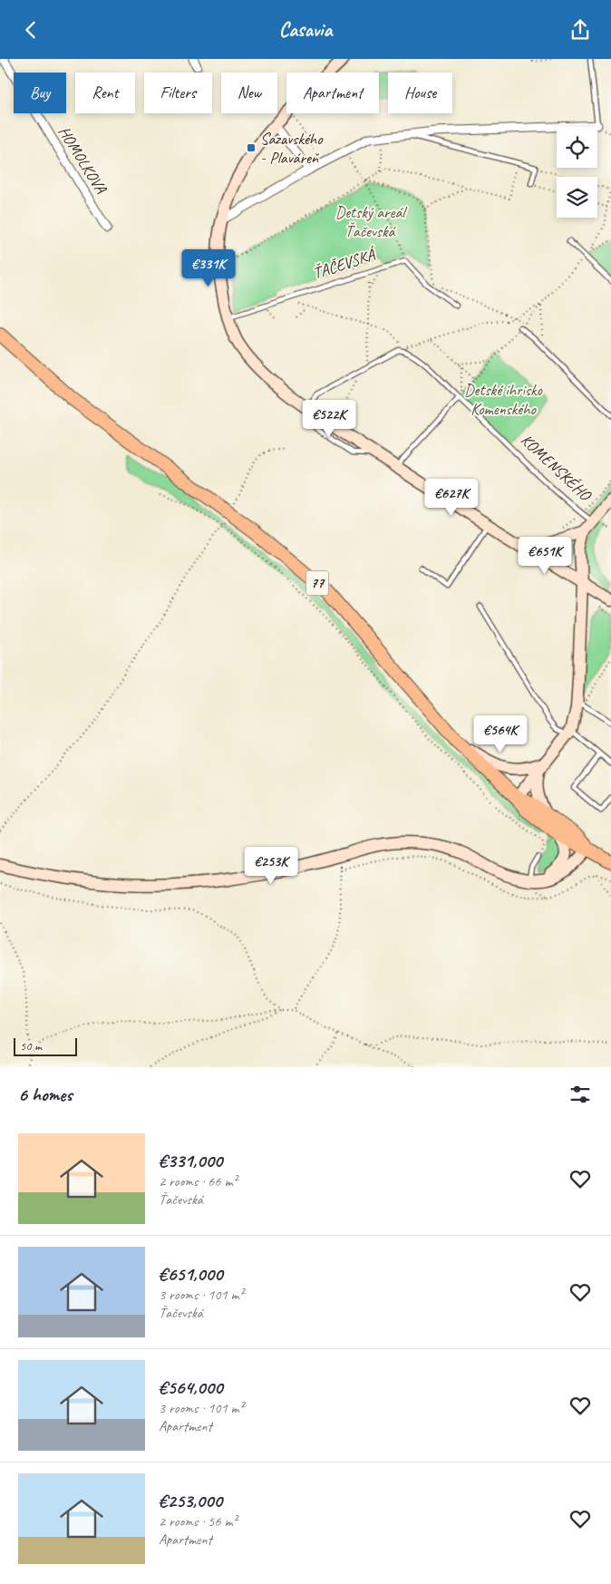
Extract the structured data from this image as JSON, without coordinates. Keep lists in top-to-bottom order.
{
  "streets": {
    "main road": ["77"],
    "street": ["HOMOLKOVA", "KOMENSKÉHO"],
    "lane": ["ŤAČEVSKÁ"]
  },
  "parks": ["Detský areál Ťačevská", "Detské ihrisko Komenského"],
  "places": {
    "transit": ["Sazavského - Plaváreň"]
  },
  "scale_bar": "50 m",
  "page": {
    "header": "Casavia",
    "chip": [
      "Buy",
      "Rent",
      "Filters",
      "New",
      "Apartment",
      "House"
    ],
    "price": [
      "€331K",
      "€522K",
      "€627K",
      "€651K",
      "€564K",
      "€253K"
    ],
    "scale": "50 m",
    "heading": "6 homes",
    "list": [
      {
        "name": "€331,000",
        "note": "2 rooms · 66 m² · Ťačevská"
      },
      {
        "name": "€651,000",
        "note": "3 rooms · 101 m² · Ťačevská"
      },
      {
        "name": "€564,000",
        "note": "3 rooms · 101 m² · Apartment"
      },
      {
        "name": "€253,000",
        "note": "2 rooms · 56 m² · Apartment"
      }
    ]
  }
}
